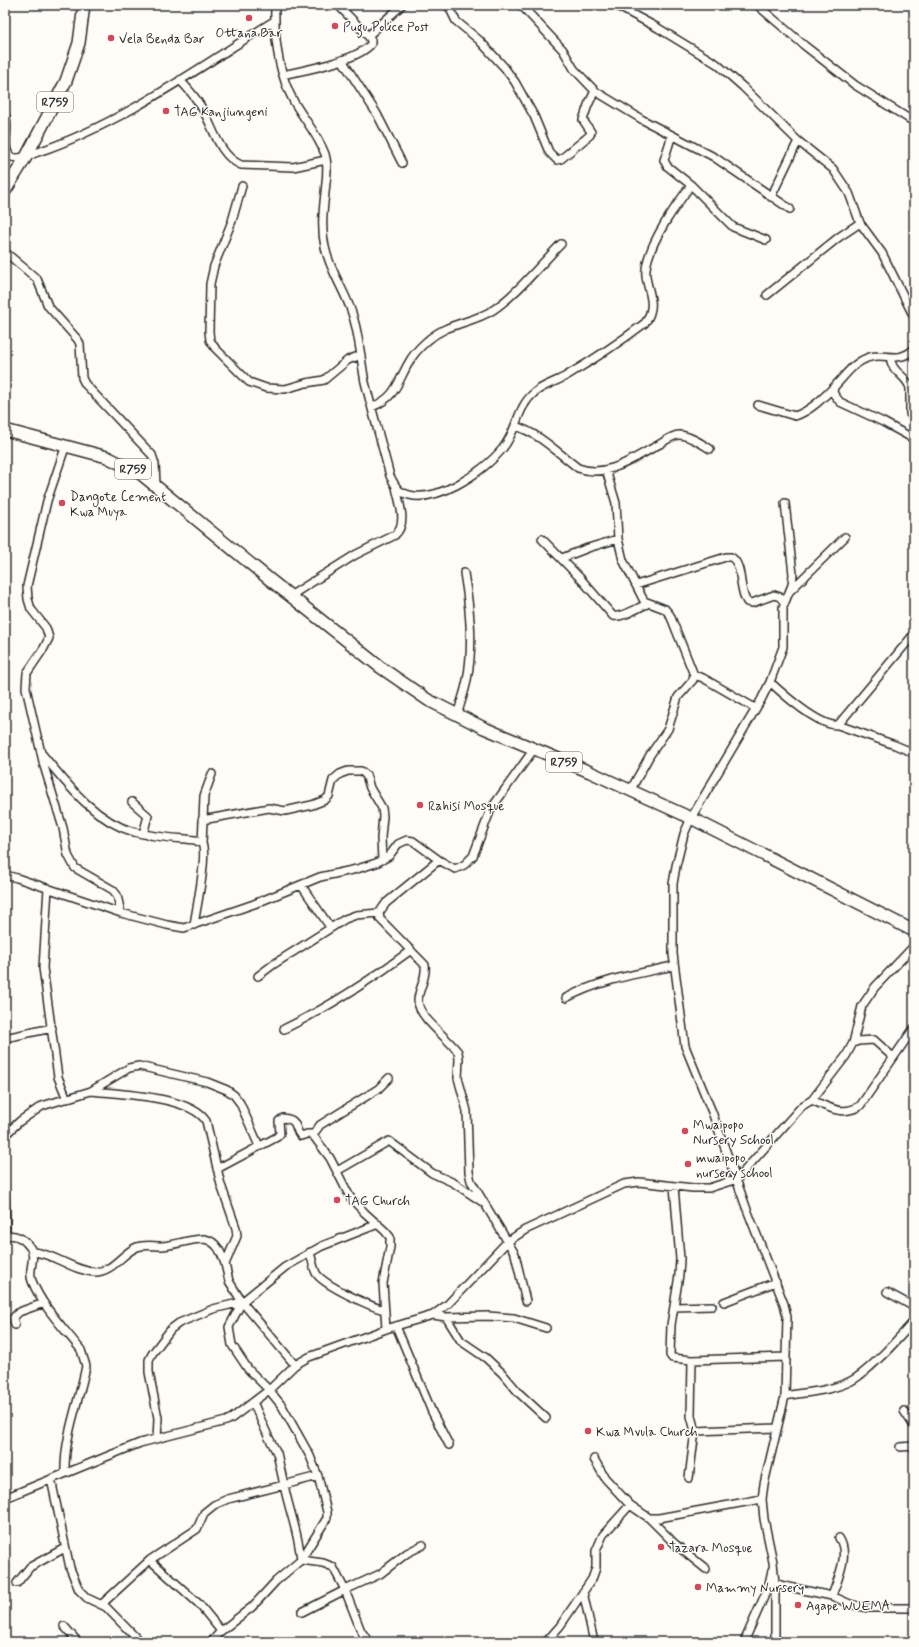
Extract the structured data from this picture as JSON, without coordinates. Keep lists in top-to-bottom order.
{
  "streets": {
    "main road": ["R759"]
  },
  "places": [
    "Ottana Bar",
    "Pugu Police Post",
    "Vela Benda Bar",
    "TAG Kanjiungeni",
    "Dangote Cement Kwa Muya",
    "Rahisi Mosque",
    "Mwaipopo Nursery School",
    "mwaipopo nursery school",
    "TAG Church",
    "Kwa Mvula Church",
    "Tazara Mosque",
    "Mammy Nursery",
    "Agape WUEMA"
  ]
}
